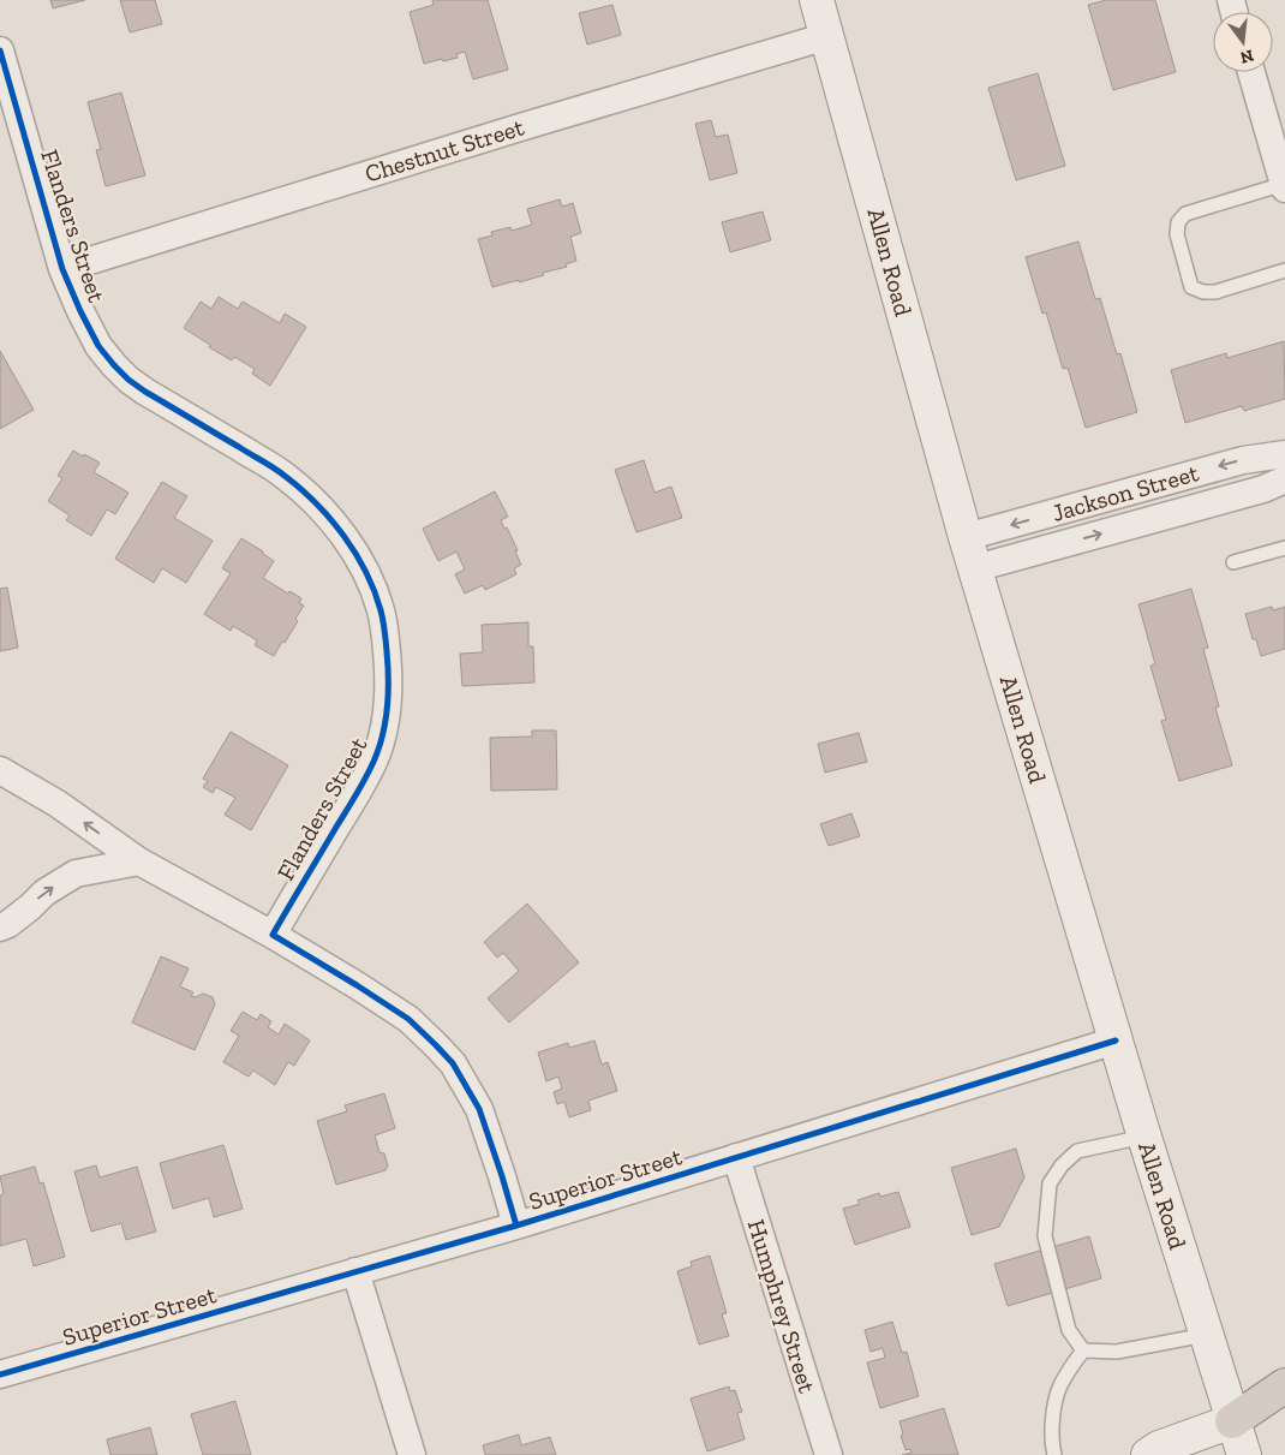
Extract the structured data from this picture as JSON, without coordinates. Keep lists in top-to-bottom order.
{
  "streets": {
    "main road": ["Allen Road"],
    "street": [
      "Chestnut Street",
      "Flanders Street",
      "Jackson Street",
      "Superior Street",
      "Humphrey Street"
    ]
  },
  "crossings": [
    ["Chestnut Street", "Flanders Street"],
    ["Chestnut Street", "Allen Road"],
    ["Allen Road", "Jackson Street"],
    ["Allen Road", "Superior Street"],
    ["Superior Street", "Humphrey Street"]
  ],
  "north": "bottom"
}
